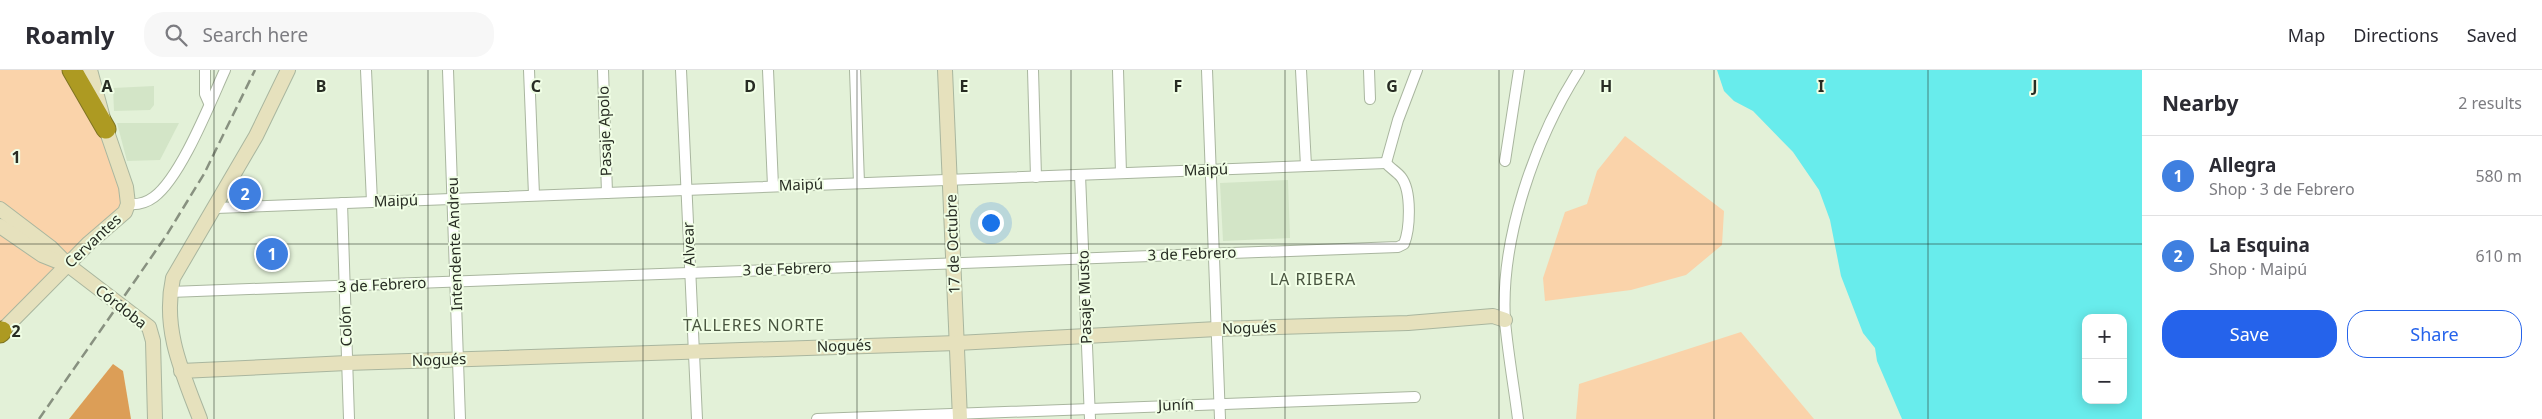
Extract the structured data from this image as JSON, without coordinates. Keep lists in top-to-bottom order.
{
  "streets": {
    "street": [
      "Pasaje Apolo",
      "Maipú",
      "Cervantes",
      "Intendente Andreu",
      "Alvear",
      "17 de Octubre",
      "3 de Febrero",
      "Pasaje Musto",
      "Córdoba",
      "Colón",
      "Nogués",
      "Junín"
    ]
  },
  "crossings": [
    ["Pasaje Apolo", "Maipú"],
    ["Maipú", "Intendente Andreu"],
    ["Maipú", "Alvear"],
    ["Maipú", "17 de Octubre"],
    ["Maipú", "3 de Febrero"],
    ["Maipú", "Pasaje Musto"],
    ["Maipú", "Colón"],
    ["Cervantes", "Córdoba"],
    ["Intendente Andreu", "3 de Febrero"],
    ["Intendente Andreu", "Nogués"],
    ["Alvear", "3 de Febrero"],
    ["Alvear", "Nogués"],
    ["17 de Octubre", "3 de Febrero"],
    ["17 de Octubre", "Nogués"],
    ["17 de Octubre", "Junín"],
    ["3 de Febrero", "Pasaje Musto"],
    ["3 de Febrero", "Colón"],
    ["Pasaje Musto", "Nogués"],
    ["Pasaje Musto", "Junín"],
    ["Colón", "Nogués"]
  ],
  "districts": ["LA RIBERA", "TALLERES NORTE"],
  "page": {
    "header": "Roamly",
    "search": "Search here",
    "nav": ["Map", "Directions", "Saved"],
    "heading": ["Nearby", "2 results"],
    "list": [
      {
        "mark": "1",
        "name": "Allegra",
        "note": "Shop · 3 de Febrero",
        "value": "580 m"
      },
      {
        "mark": "2",
        "name": "La Esquina",
        "note": "Shop · Maipú",
        "value": "610 m"
      }
    ],
    "pins": ["2", "1"],
    "buttons": ["Save", "Share"],
    "map_buttons": ["+", "−"]
  },
  "grid": {
    "columns": [
      "A",
      "B",
      "C",
      "D",
      "E",
      "F",
      "G",
      "H",
      "I",
      "J"
    ],
    "rows": ["1", "2"]
  }
}
